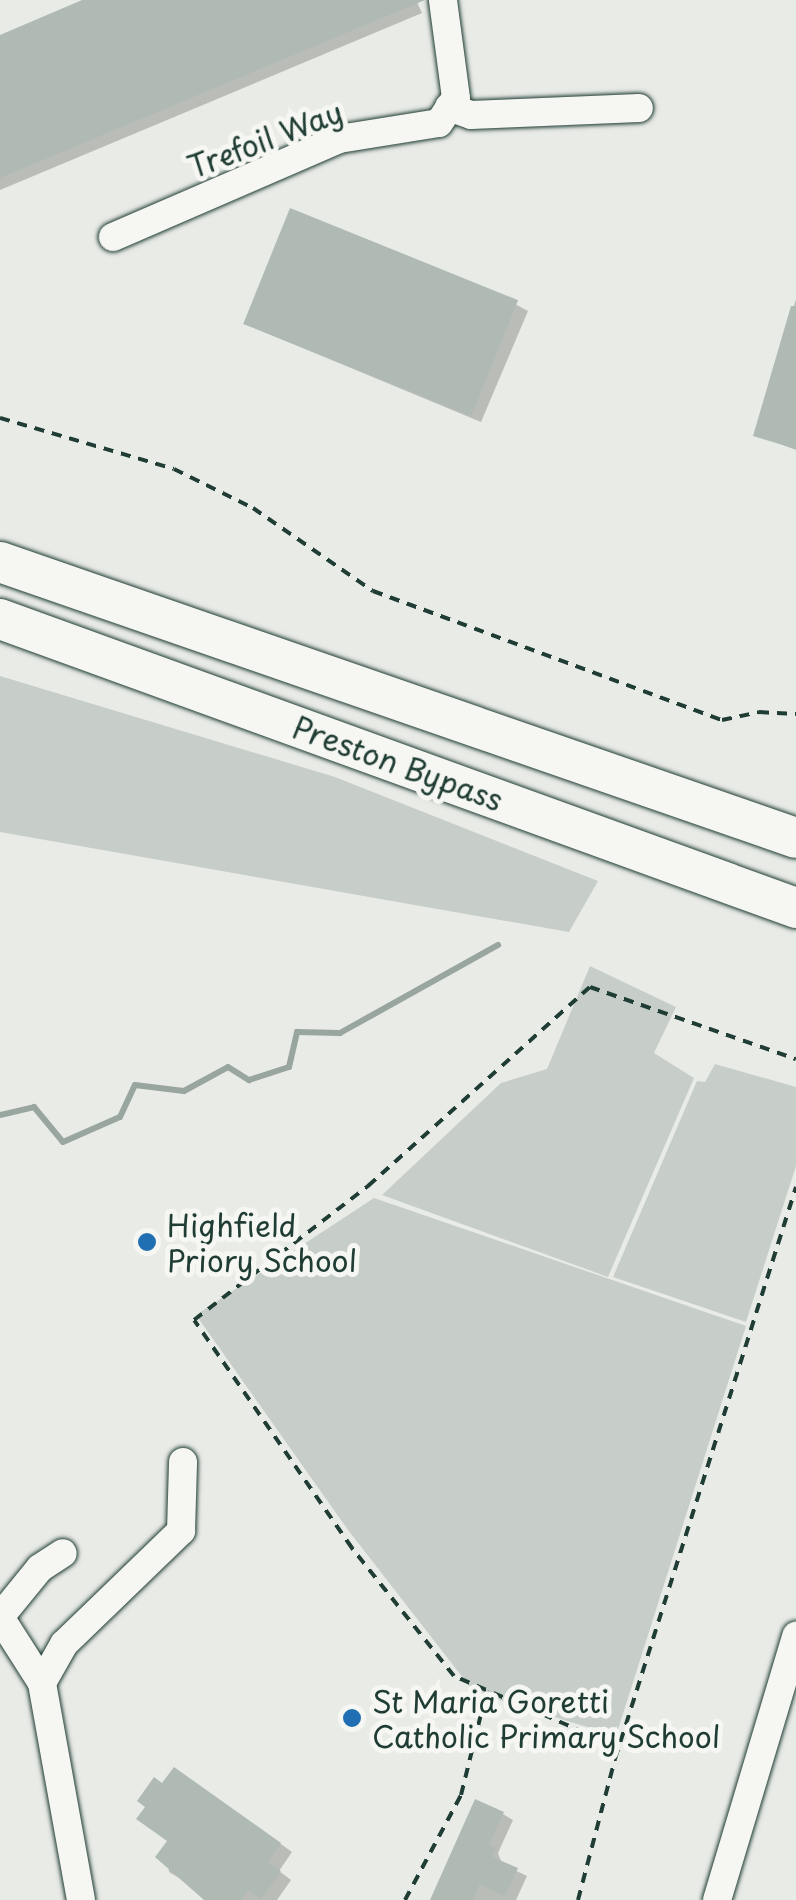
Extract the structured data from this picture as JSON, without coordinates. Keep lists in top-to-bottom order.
{
  "streets": {
    "highway": ["Preston Bypass"],
    "street": ["Trefoil Way"]
  },
  "places": ["Highfield Priory School", "St Maria Goretti Catholic Primary School"]
}
